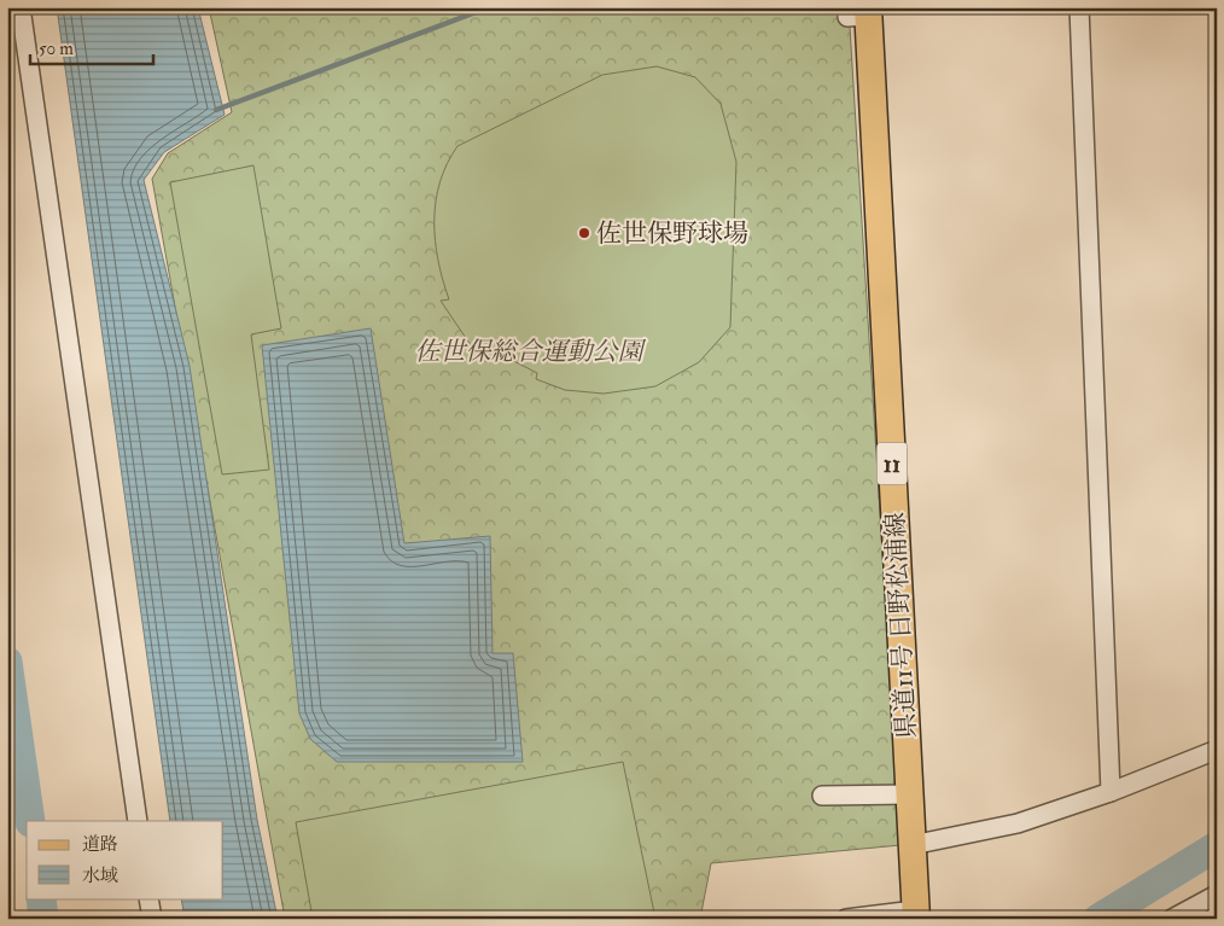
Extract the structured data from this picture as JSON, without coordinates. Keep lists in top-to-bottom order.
{
  "streets": {
    "main road": ["11", "県道11号 日野松浦線"]
  },
  "parks": ["佐世保総合運動公園"],
  "places": ["佐世保野球場"],
  "legend": ["道路", "水域"],
  "scale_bar": "50 m"
}
